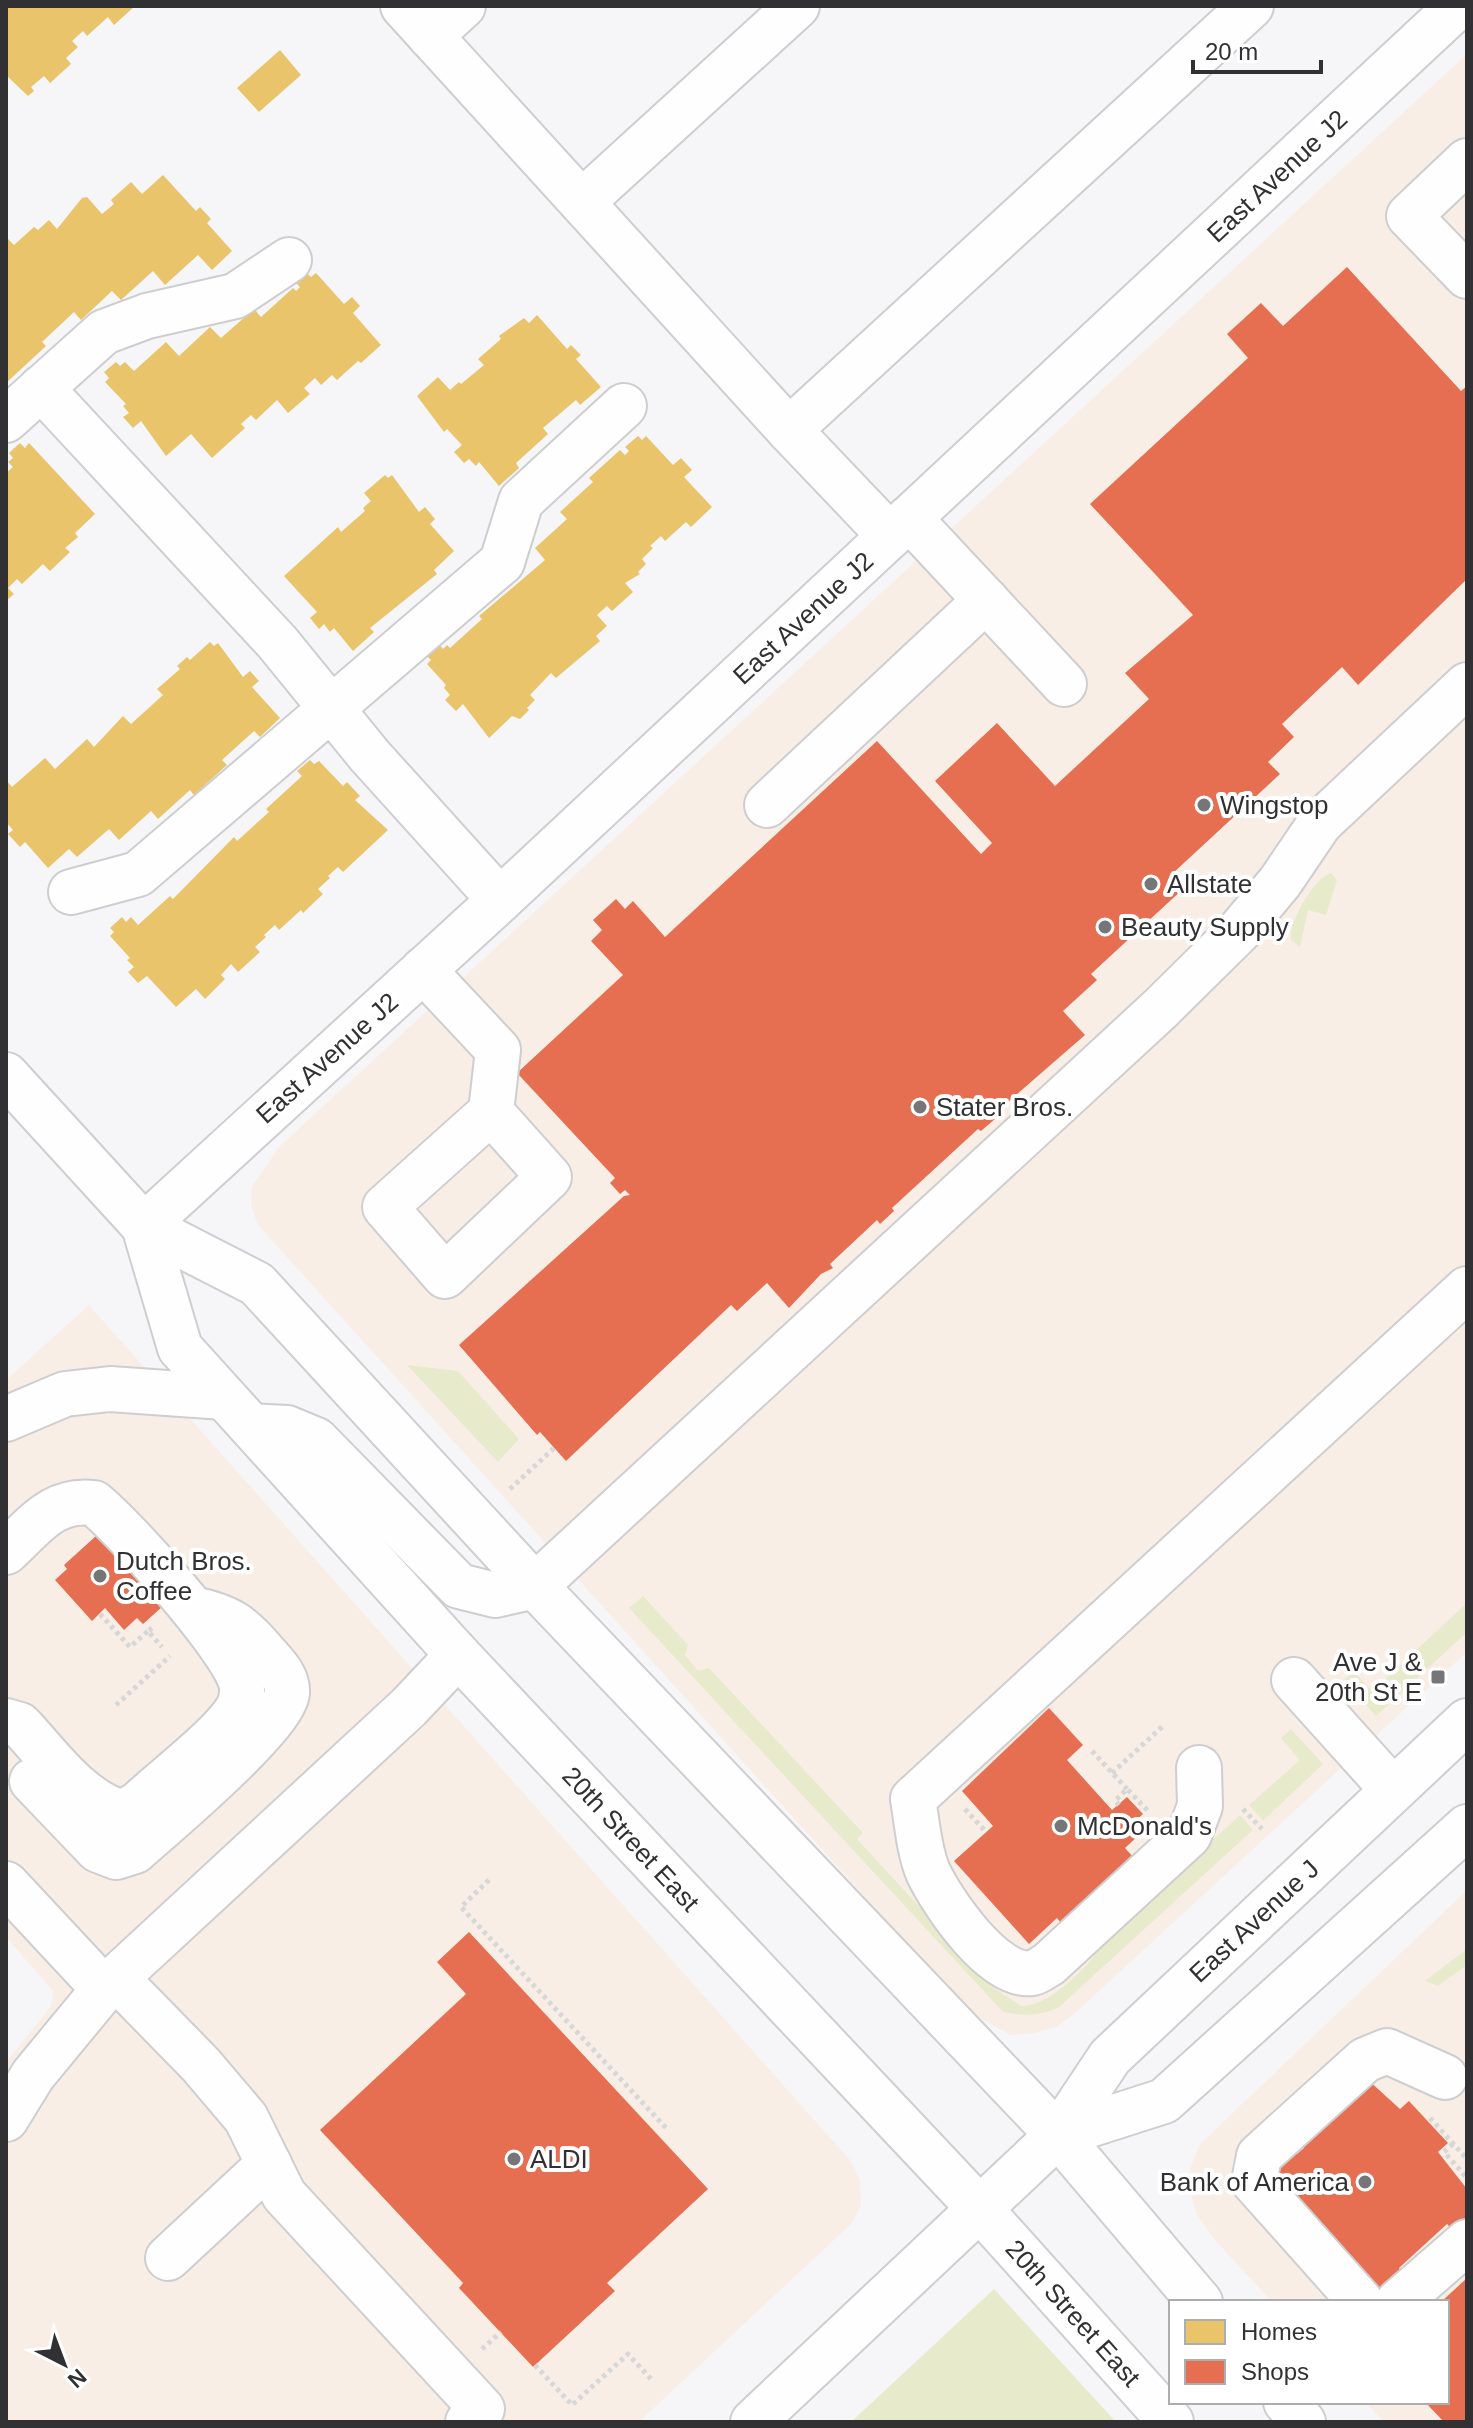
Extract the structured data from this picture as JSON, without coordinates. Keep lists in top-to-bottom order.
{
  "streets": {
    "main road": ["East Avenue J2", "20th Street East", "East Avenue J"]
  },
  "crossings": [
    ["East Avenue J2", "20th Street East"],
    ["20th Street East", "East Avenue J"]
  ],
  "places": {
    "other": [
      "Wingstop",
      "Allstate",
      "Beauty Supply",
      "Stater Bros.",
      "Dutch Bros. Coffee",
      "McDonald's",
      "ALDI",
      "Bank of America"
    ],
    "transit": ["Ave J & 20th St E"]
  },
  "legend": ["Homes", "Shops"],
  "scale_bar": "20 m",
  "north": "bottom right"
}
